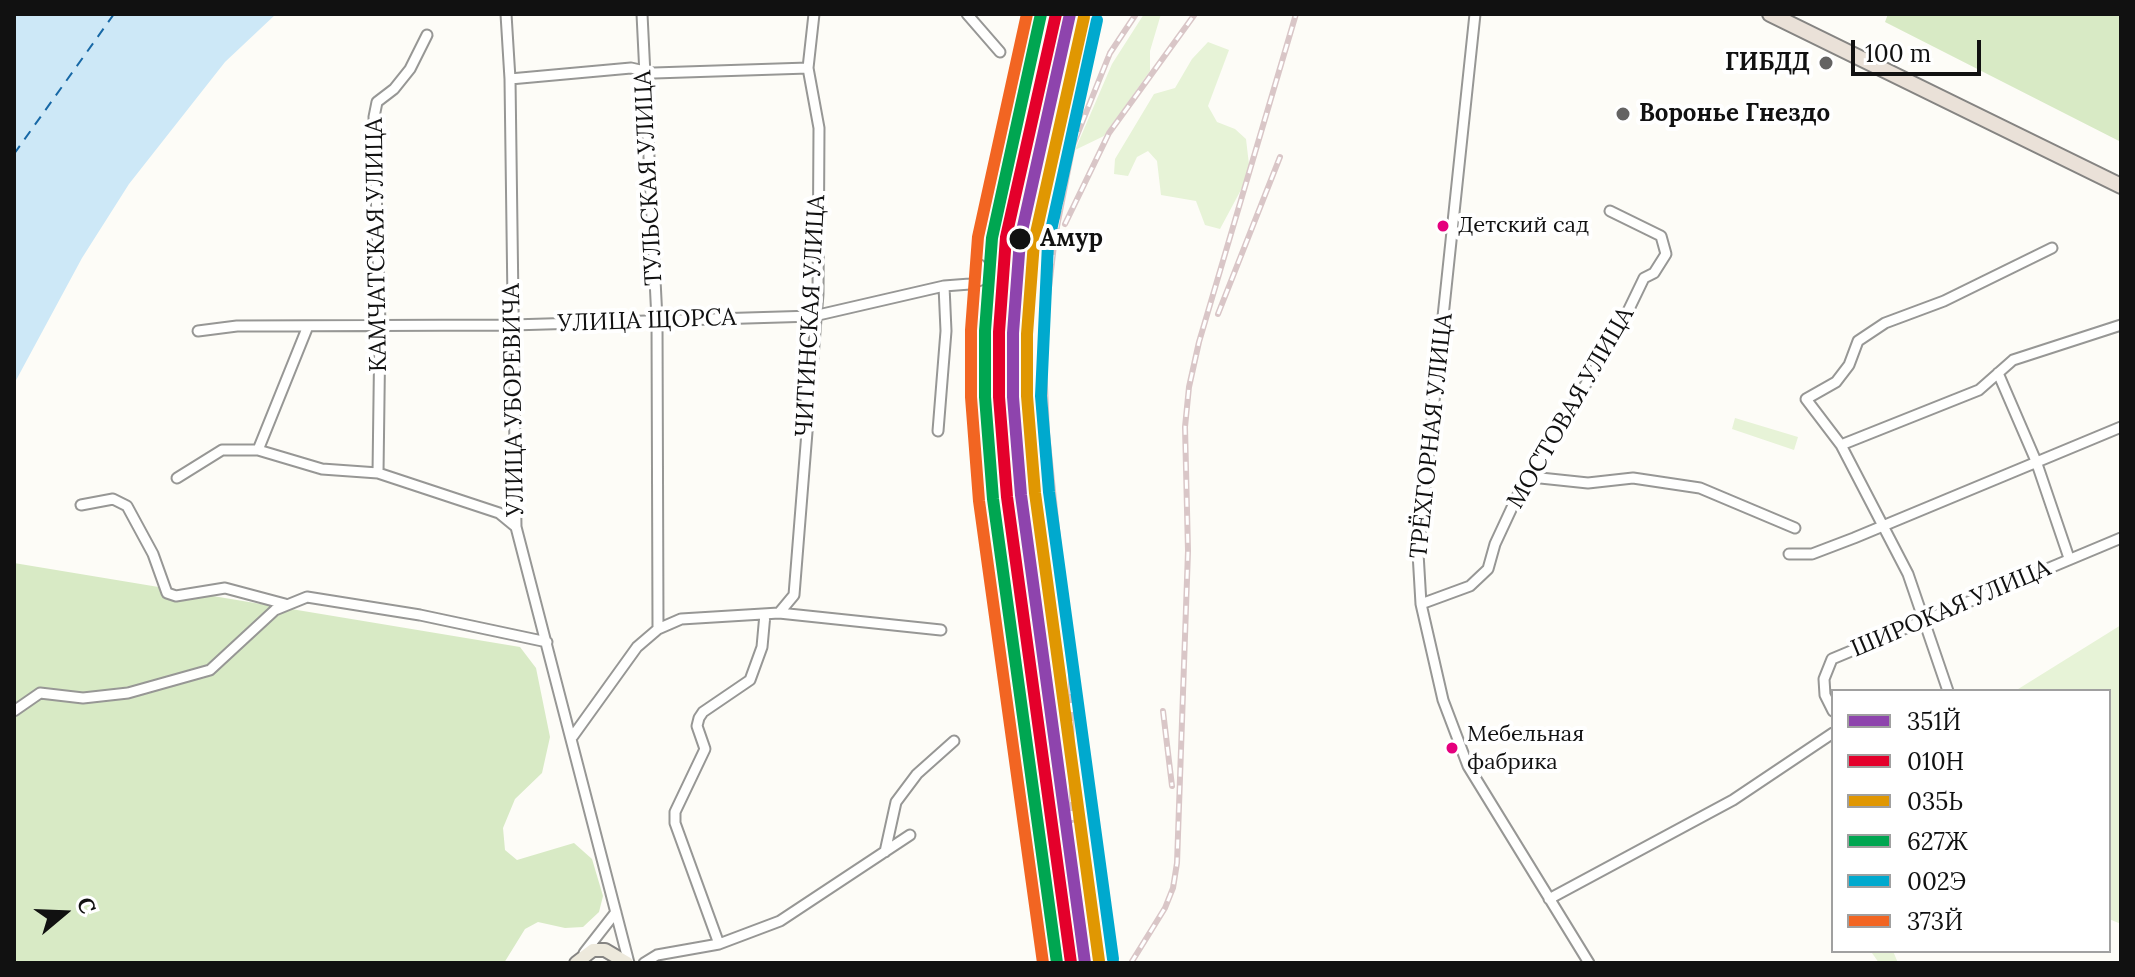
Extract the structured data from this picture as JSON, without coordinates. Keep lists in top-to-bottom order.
{
  "streets": {
    "street": [
      "ТУЛЬСКАЯ УЛИЦА",
      "КАМЧАТСКАЯ УЛИЦА",
      "ЧИТИНСКАЯ УЛИЦА",
      "УЛИЦА ЩОРСА",
      "УЛИЦА УБОРЕВИЧА",
      "МОСТОВАЯ УЛИЦА",
      "ТРЁХГОРНАЯ УЛИЦА",
      "ШИРОКАЯ УЛИЦА"
    ]
  },
  "crossings": [
    ["ТУЛЬСКАЯ УЛИЦА", "УЛИЦА ЩОРСА"],
    ["КАМЧАТСКАЯ УЛИЦА", "УЛИЦА ЩОРСА"],
    ["ЧИТИНСКАЯ УЛИЦА", "УЛИЦА ЩОРСА"],
    ["УЛИЦА ЩОРСА", "УЛИЦА УБОРЕВИЧА"],
    ["МОСТОВАЯ УЛИЦА", "ТРЁХГОРНАЯ УЛИЦА"]
  ],
  "places": [
    "ГИБДД",
    "Воронье Гнездо",
    "Детский сад",
    "Амур",
    "Мебельная фабрика"
  ],
  "lines": [
    "transit line 351Й",
    "transit line 010Н",
    "transit line 627Ж",
    "transit line 373Й",
    "transit line 035Ь",
    "transit line 002Э"
  ],
  "legend": [
    "351Й",
    "010Н",
    "035Ь",
    "627Ж",
    "002Э",
    "373Й"
  ],
  "scale_bar": "100 m",
  "north": "right"
}
